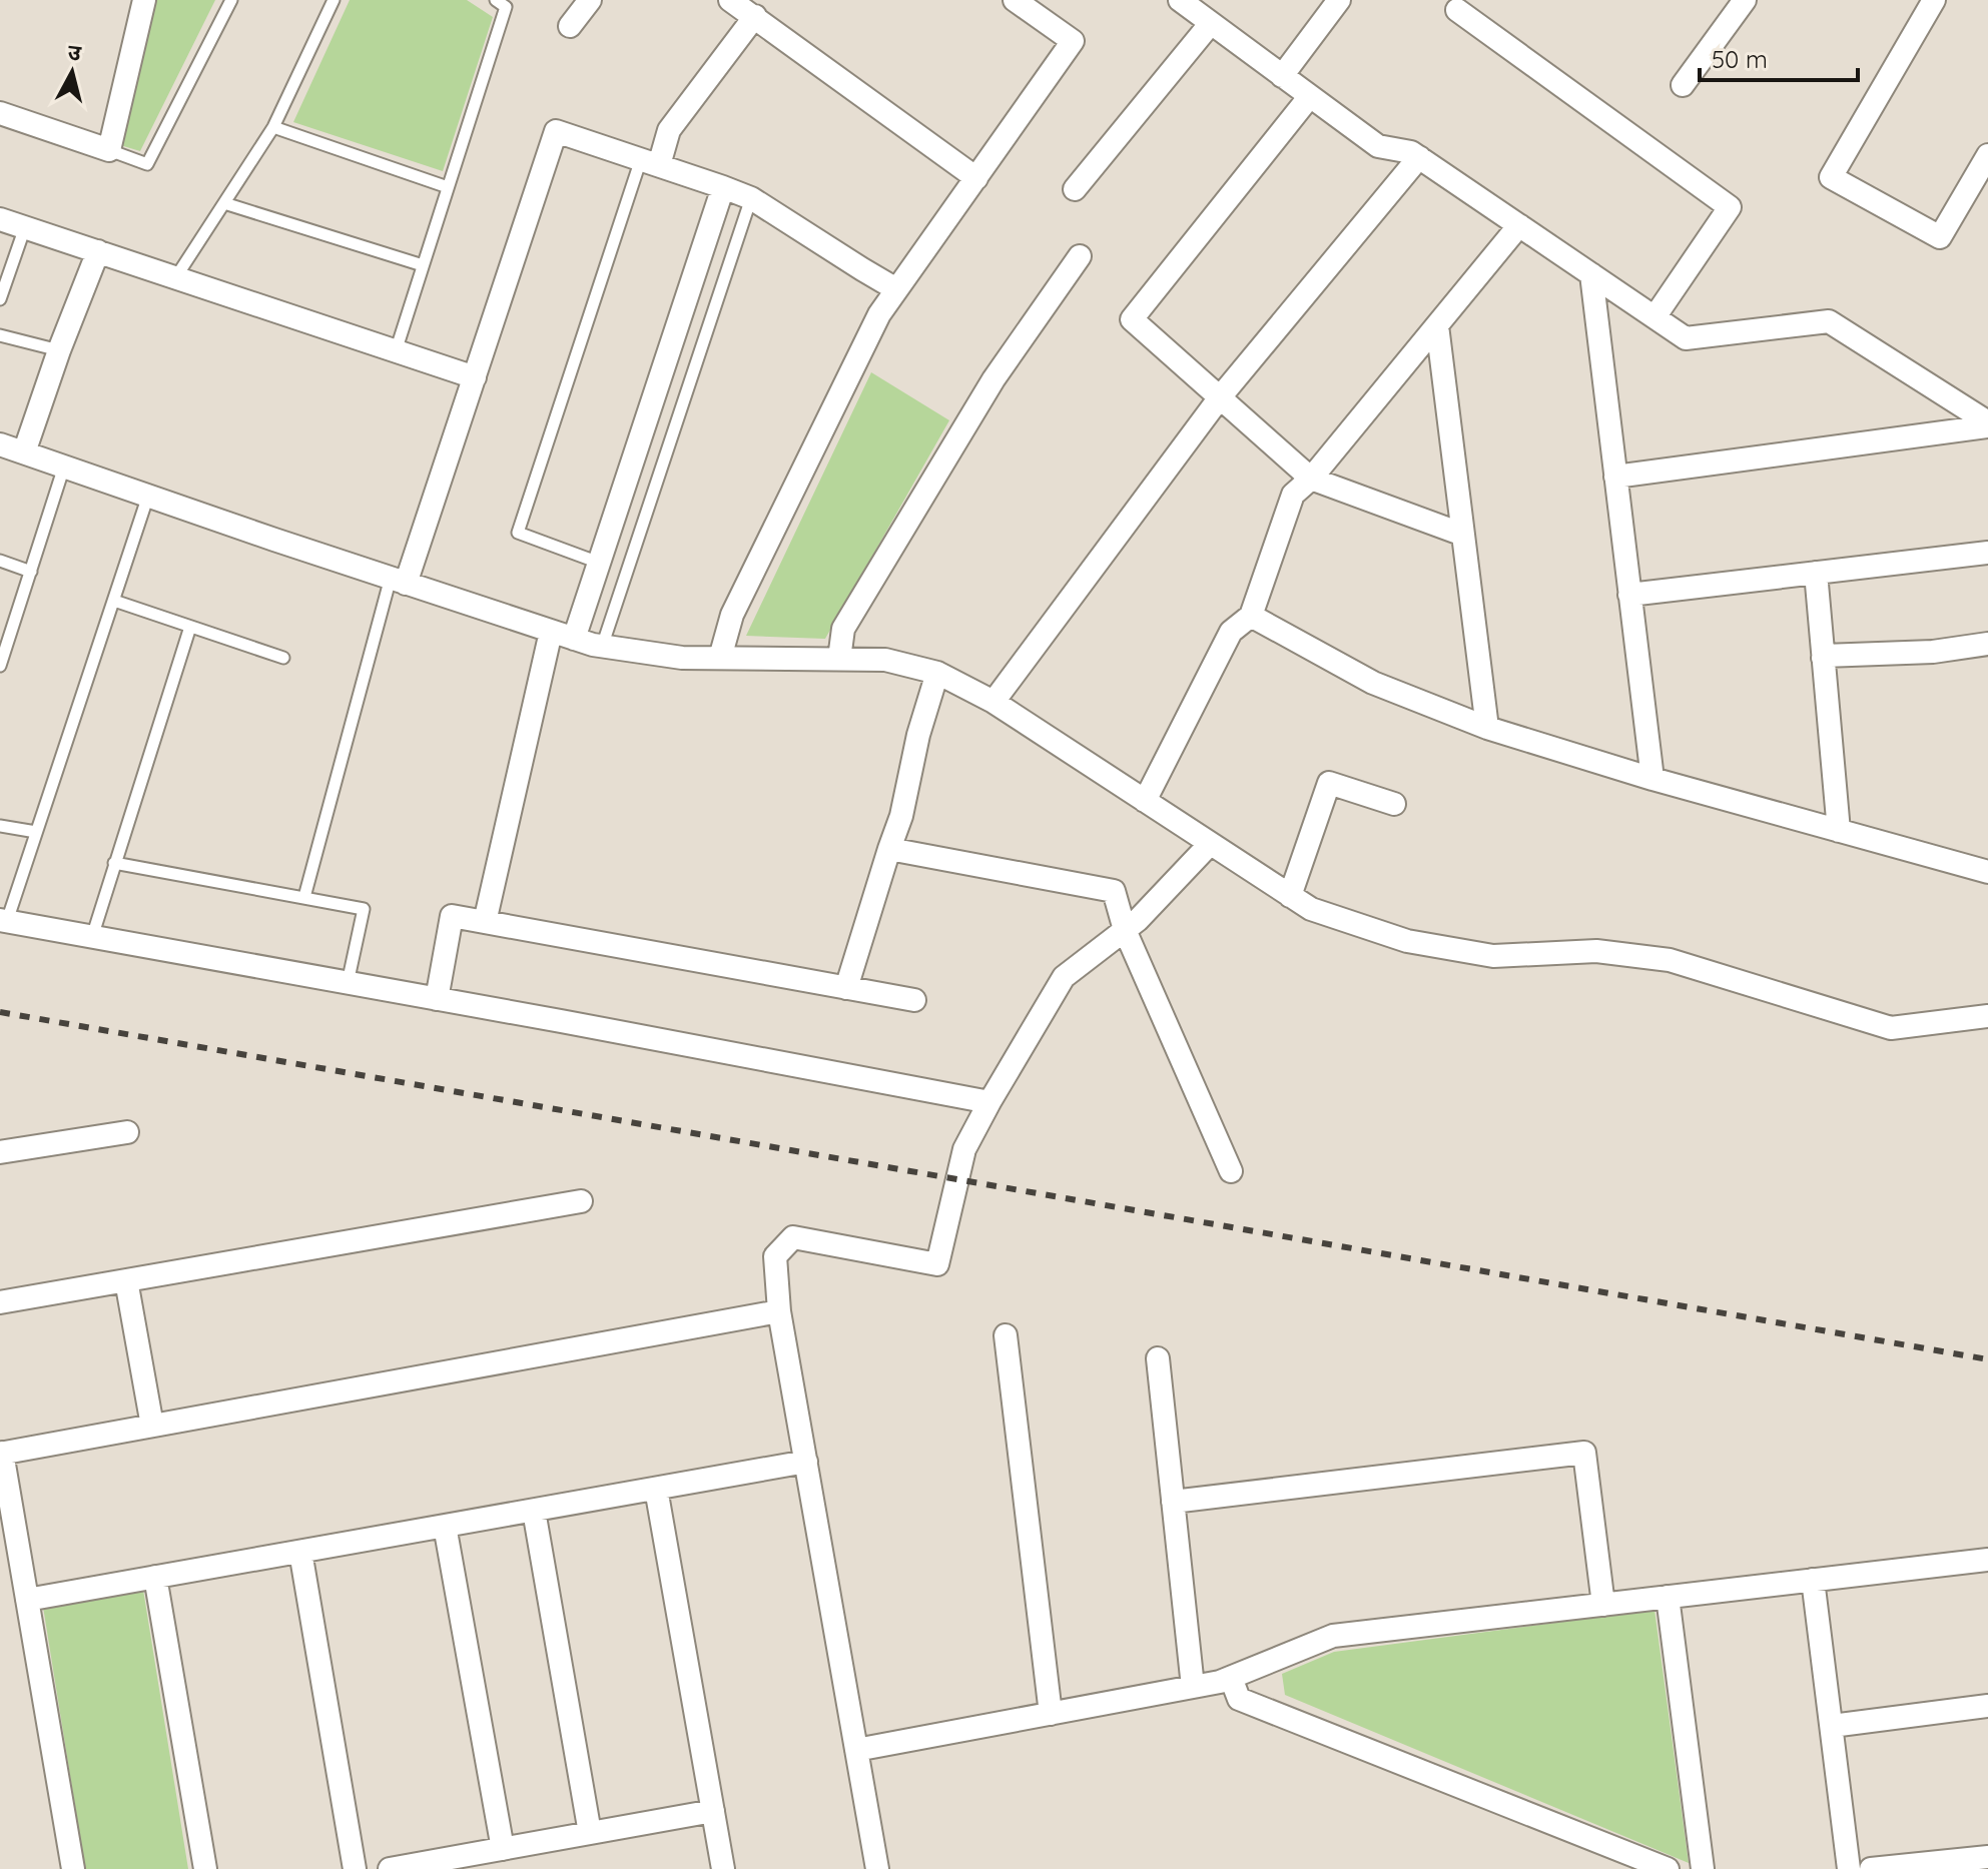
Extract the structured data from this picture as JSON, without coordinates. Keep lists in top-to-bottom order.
{
  "scale_bar": "50 m",
  "north": "top"
}
